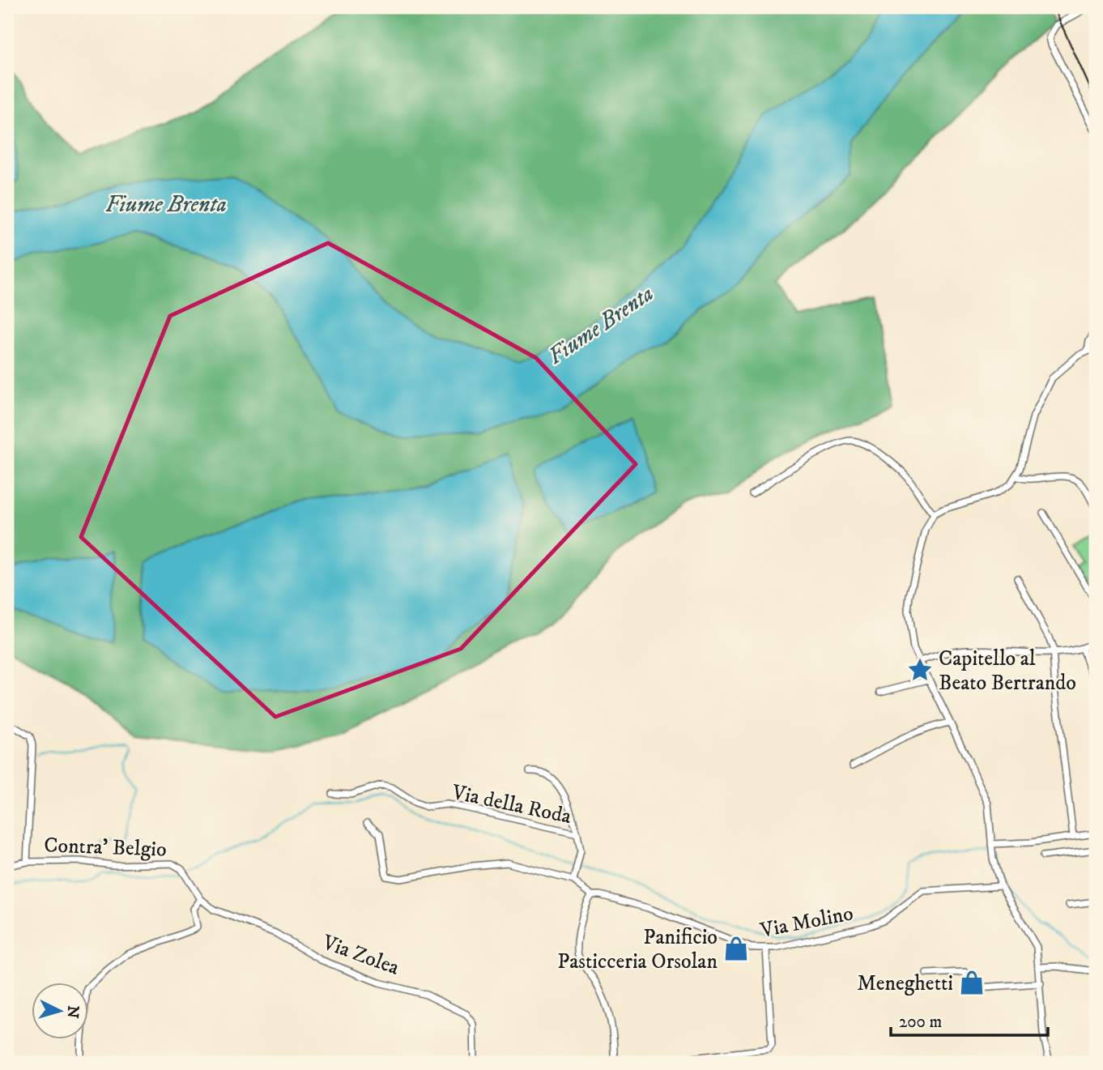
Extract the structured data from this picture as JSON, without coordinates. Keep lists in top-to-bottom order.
{
  "streets": {
    "street": [
      "Via della Roda",
      "Contra' Belgio",
      "Via Molino",
      "Via Zolea"
    ]
  },
  "crossings": [
    ["Contra' Belgio", "Via Zolea"]
  ],
  "water": ["Fiume Brenta"],
  "places": {
    "place": ["Capitello al Beato Bertrando"],
    "shop": ["Panificio Pasticceria Orsolan", "Meneghetti"]
  },
  "scale_bar": "200 m",
  "north": "right"
}
